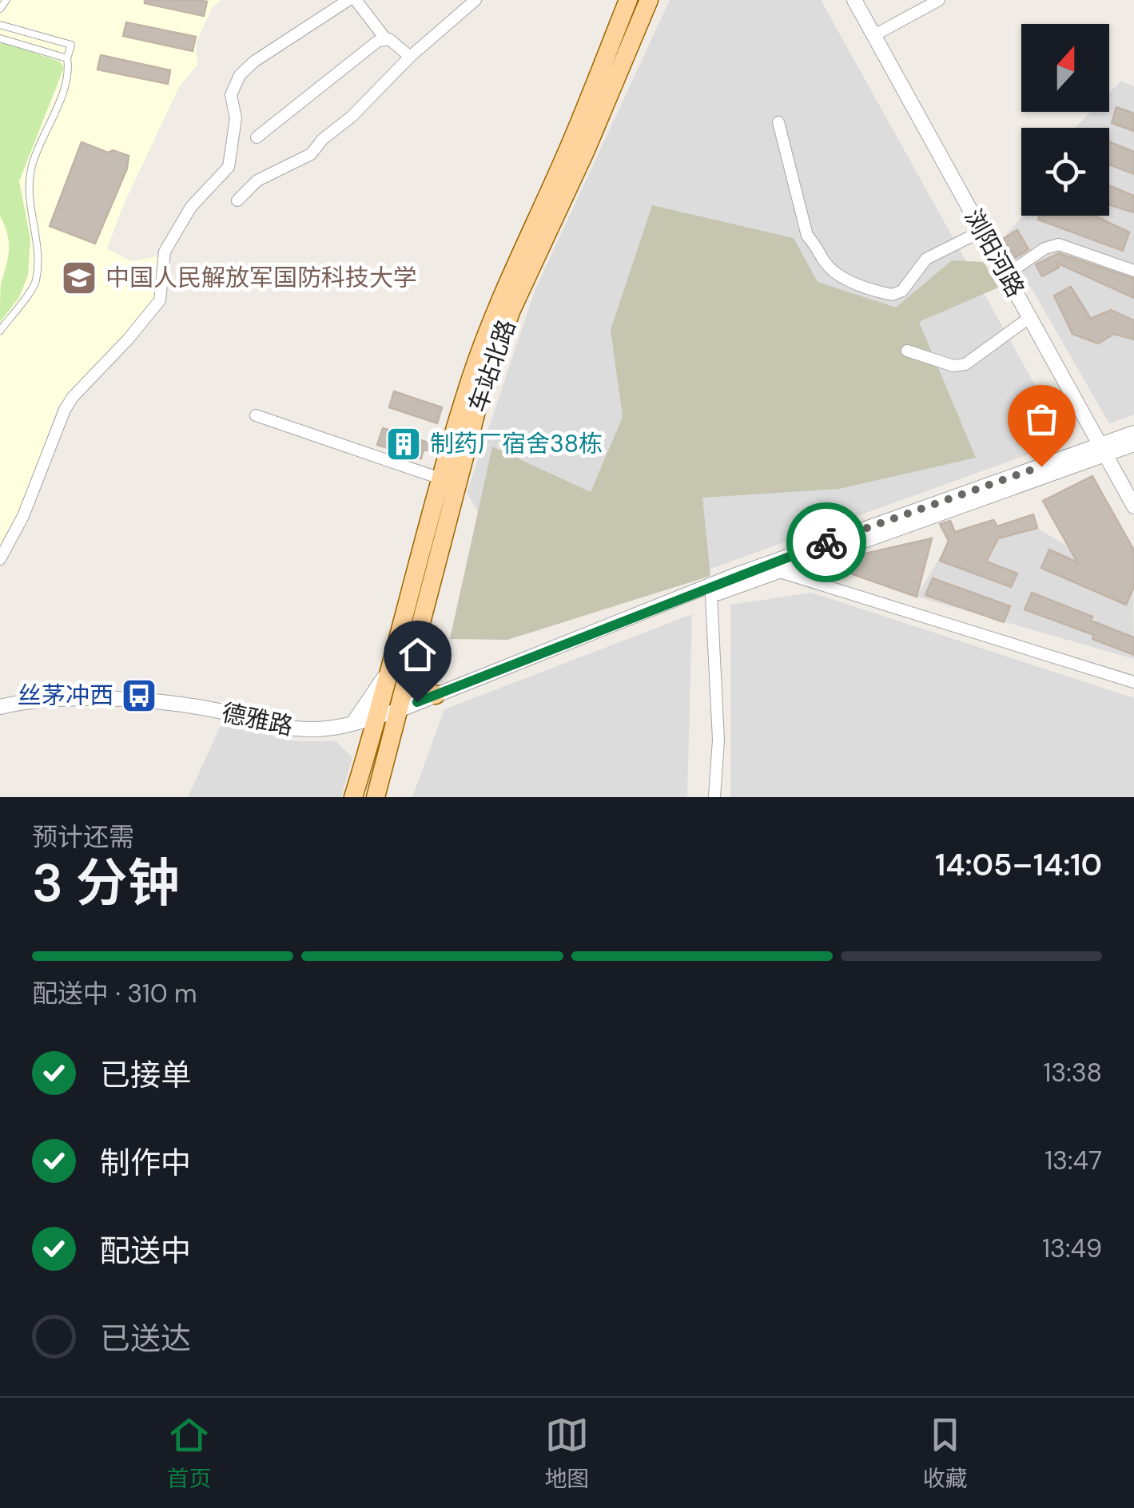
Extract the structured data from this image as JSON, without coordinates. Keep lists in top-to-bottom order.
{
  "streets": {
    "main road": ["车站北路"],
    "street": ["浏阳河路", "德雅路"]
  },
  "crossings": [
    ["浏阳河路", "德雅路"],
    ["车站北路", "德雅路"]
  ],
  "places": {
    "school or university": ["中国人民解放军国防科技大学"],
    "building": ["制药厂宿舍38栋"],
    "bus stop": ["丝茅冲西"]
  },
  "north": "top",
  "page": {
    "heading": ["3 分钟", "预计还需", "14:05–14:10"],
    "bar": "配送中 · 310 m",
    "list": [
      ["已接单", "13:38"],
      ["制作中", "13:47"],
      ["配送中", "13:49"],
      "已送达"
    ],
    "tabs": ["首页", "地图", "收藏"]
  }
}
